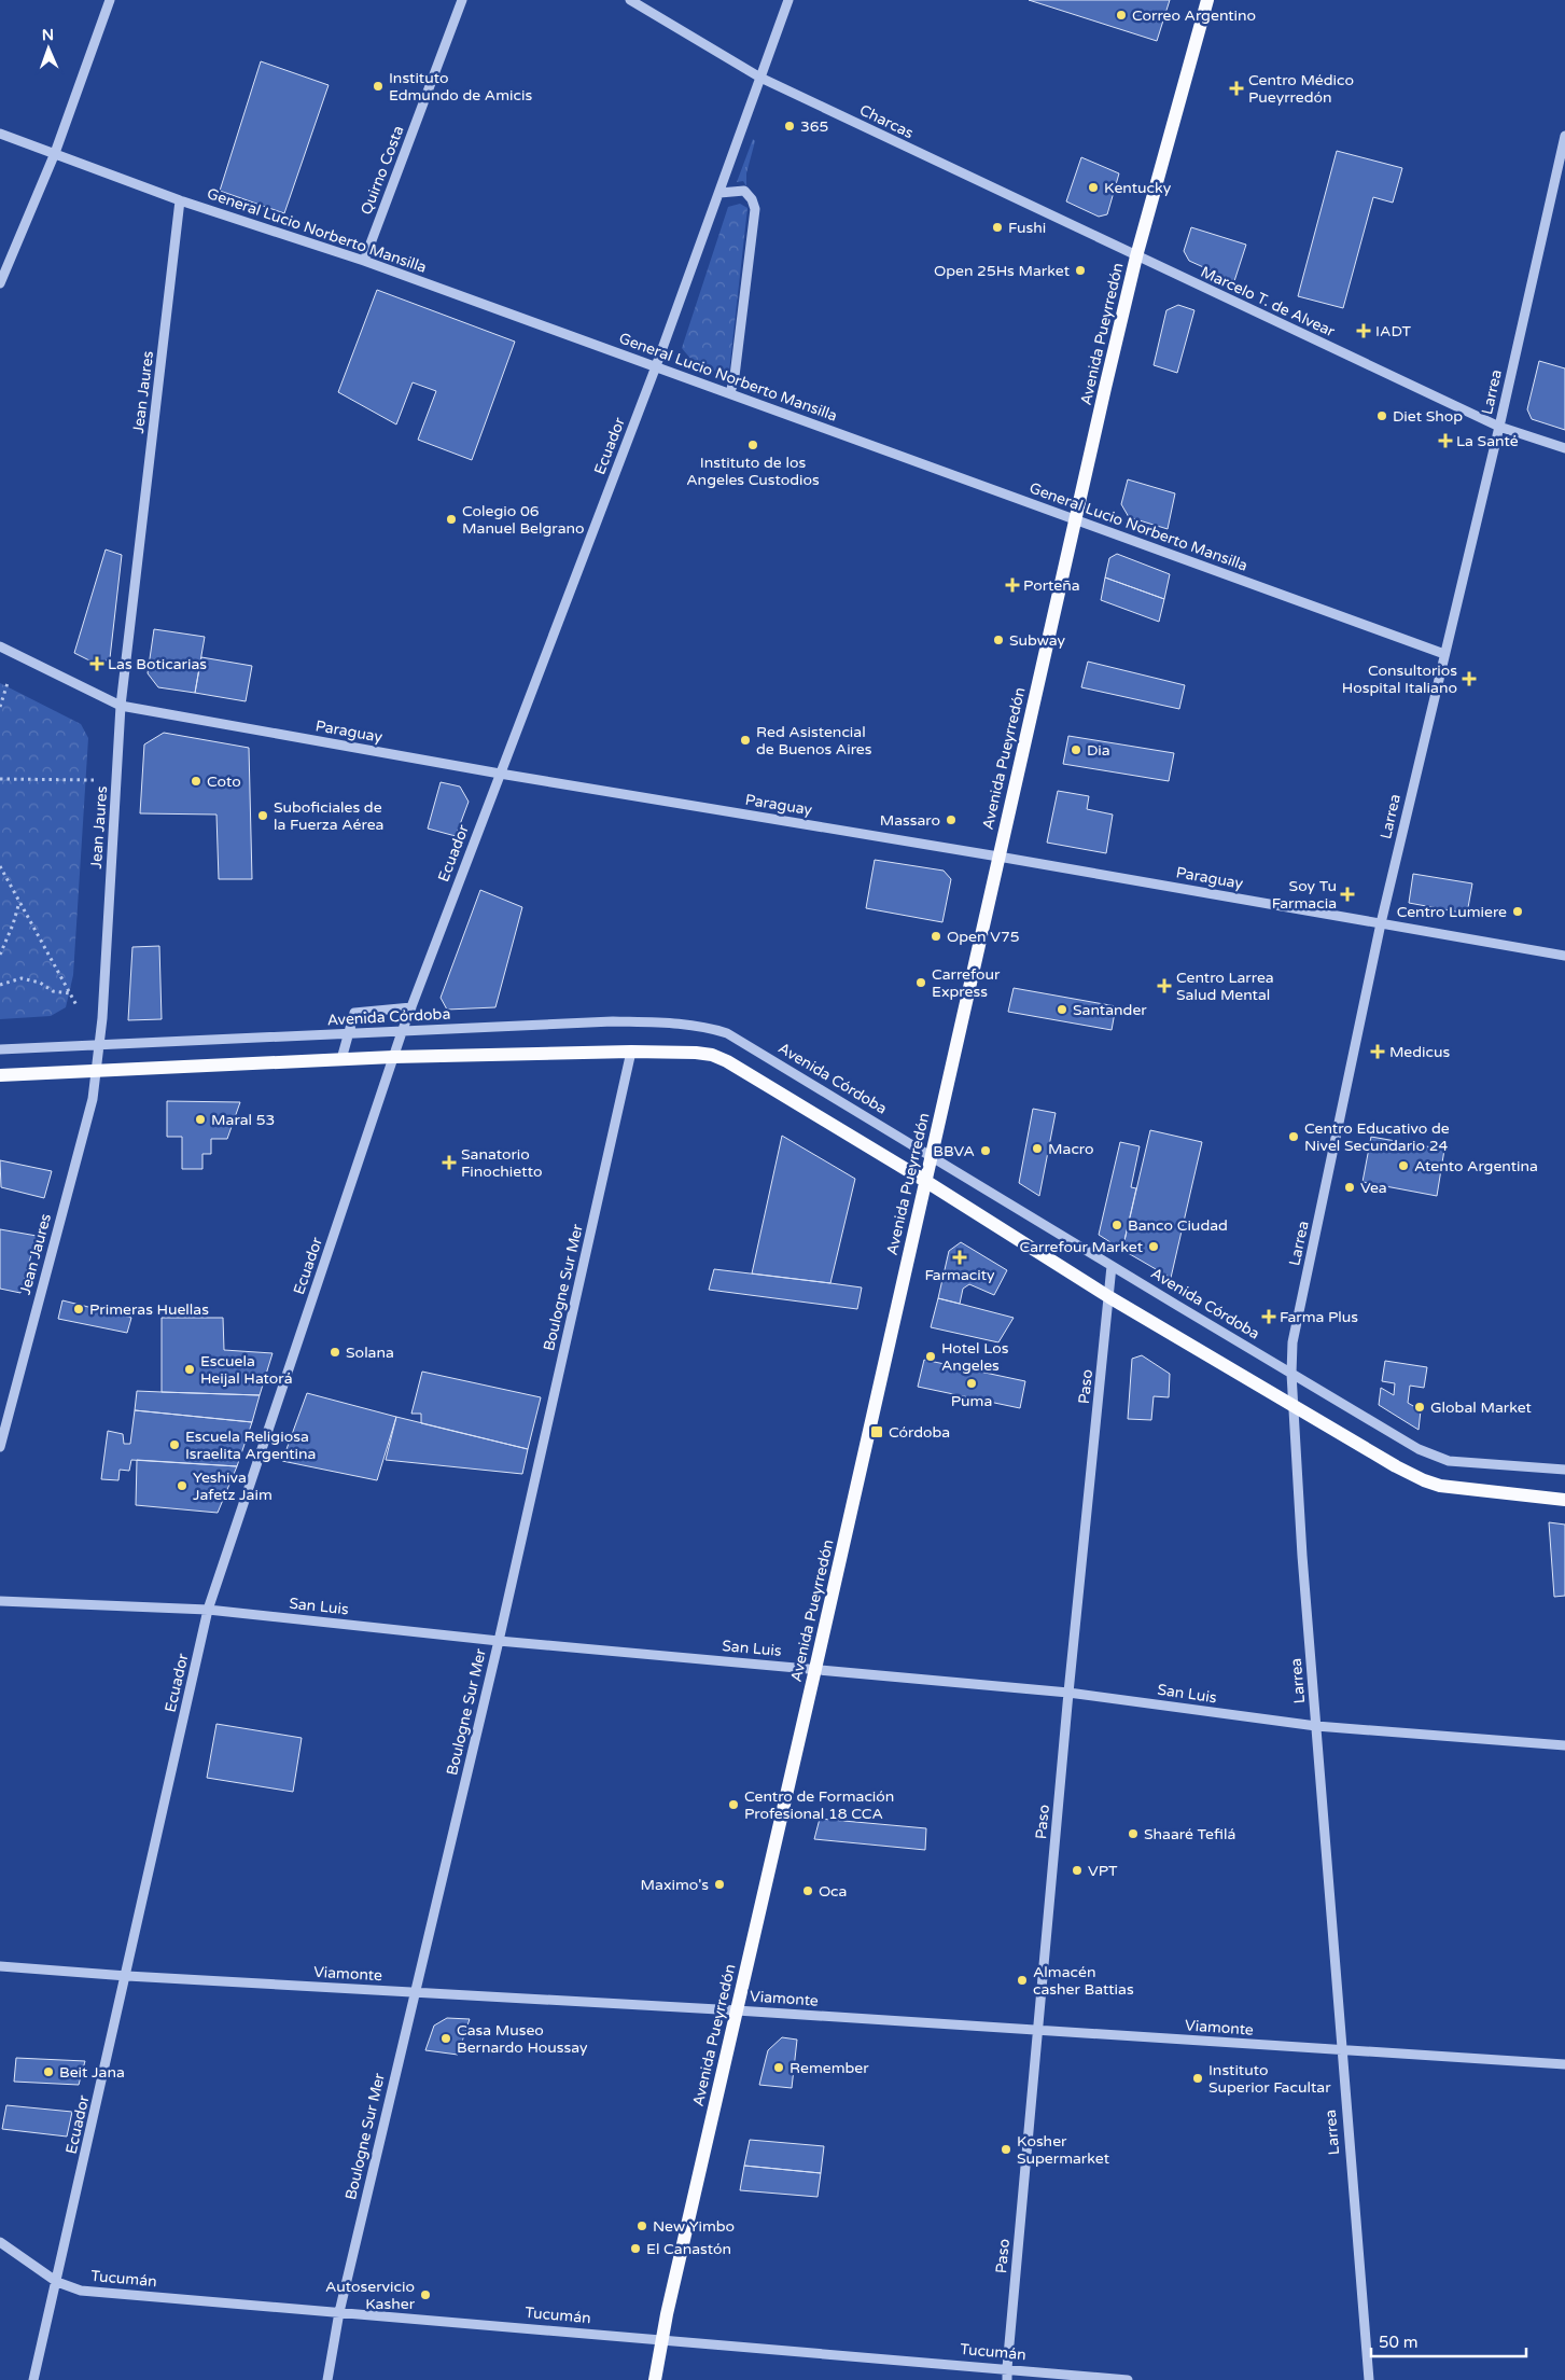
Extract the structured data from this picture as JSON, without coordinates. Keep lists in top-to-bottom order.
{
  "streets": {
    "main road": ["Avenida Pueyrredón"],
    "street": [
      "Charcas",
      "Quirno Costa",
      "General Lucio Norberto Mansilla",
      "Marcelo T. de Alvear",
      "Jean Jaures",
      "Larrea",
      "Ecuador",
      "Paraguay",
      "Avenida Córdoba",
      "Boulogne Sur Mer",
      "Paso",
      "San Luis",
      "Viamonte",
      "Tucumán"
    ]
  },
  "crossings": [
    ["Charcas", "Marcelo T. de Alvear"],
    ["Charcas", "Avenida Pueyrredón"],
    ["Charcas", "Ecuador"],
    ["Quirno Costa", "General Lucio Norberto Mansilla"],
    ["General Lucio Norberto Mansilla", "Avenida Pueyrredón"],
    ["General Lucio Norberto Mansilla", "Jean Jaures"],
    ["General Lucio Norberto Mansilla", "Larrea"],
    ["General Lucio Norberto Mansilla", "Ecuador"],
    ["Marcelo T. de Alvear", "Avenida Pueyrredón"],
    ["Marcelo T. de Alvear", "Larrea"],
    ["Avenida Pueyrredón", "Paraguay"],
    ["Avenida Pueyrredón", "Avenida Córdoba"],
    ["Avenida Pueyrredón", "San Luis"],
    ["Avenida Pueyrredón", "Viamonte"],
    ["Avenida Pueyrredón", "Tucumán"],
    ["Jean Jaures", "Paraguay"],
    ["Jean Jaures", "Avenida Córdoba"],
    ["Larrea", "Paraguay"],
    ["Larrea", "Avenida Córdoba"],
    ["Larrea", "San Luis"],
    ["Larrea", "Viamonte"],
    ["Ecuador", "Paraguay"],
    ["Ecuador", "Avenida Córdoba"],
    ["Ecuador", "San Luis"],
    ["Ecuador", "Viamonte"],
    ["Ecuador", "Tucumán"],
    ["Avenida Córdoba", "Paso"],
    ["Boulogne Sur Mer", "San Luis"],
    ["Boulogne Sur Mer", "Viamonte"],
    ["Boulogne Sur Mer", "Tucumán"],
    ["Paso", "San Luis"],
    ["Paso", "Viamonte"],
    ["Paso", "Tucumán"]
  ],
  "places": {
    "other": [
      "Correo Argentino",
      "Instituto Edmundo de Amicis",
      "365",
      "Kentucky",
      "Fushi",
      "Open 25Hs Market",
      "Diet Shop",
      "Instituto de los Angeles Custodios",
      "Colegio 06 Manuel Belgrano",
      "Subway",
      "Red Asistencial de Buenos Aires",
      "Dia",
      "Coto",
      "Suboficiales de la Fuerza Aérea",
      "Massaro",
      "Centro Lumiere",
      "Open V75",
      "Carrefour Express",
      "Santander",
      "Maral 53",
      "Centro Educativo de Nivel Secundario 24",
      "Macro",
      "BBVA",
      "Atento Argentina",
      "Vea",
      "Banco Ciudad",
      "Carrefour Market",
      "Primeras Huellas",
      "Solana",
      "Hotel Los Angeles",
      "Escuela Heijal Hatorá",
      "Puma",
      "Global Market",
      "Escuela Religiosa Israelita Argentina",
      "Yeshiva Jafetz Jaim",
      "Centro de Formación Profesional 18 CCA",
      "Shaaré Tefilá",
      "VPT",
      "Maximo's",
      "Oca",
      "Almacén casher Battias",
      "Casa Museo Bernardo Houssay",
      "Remember",
      "Beit Jana",
      "Instituto Superior Facultar",
      "Kosher Supermarket",
      "New Yimbo",
      "El Canastón",
      "Autoservicio Kasher"
    ],
    "health": [
      "Centro Médico Pueyrredón",
      "IADT",
      "La Santé",
      "Porteña",
      "Las Boticarias",
      "Consultorios Hospital Italiano",
      "Soy Tu Farmacia",
      "Centro Larrea Salud Mental",
      "Medicus",
      "Sanatorio Finochietto",
      "Farmacity",
      "Farma Plus"
    ],
    "transit": ["Córdoba"]
  },
  "scale_bar": "50 m",
  "north": "top"
}
